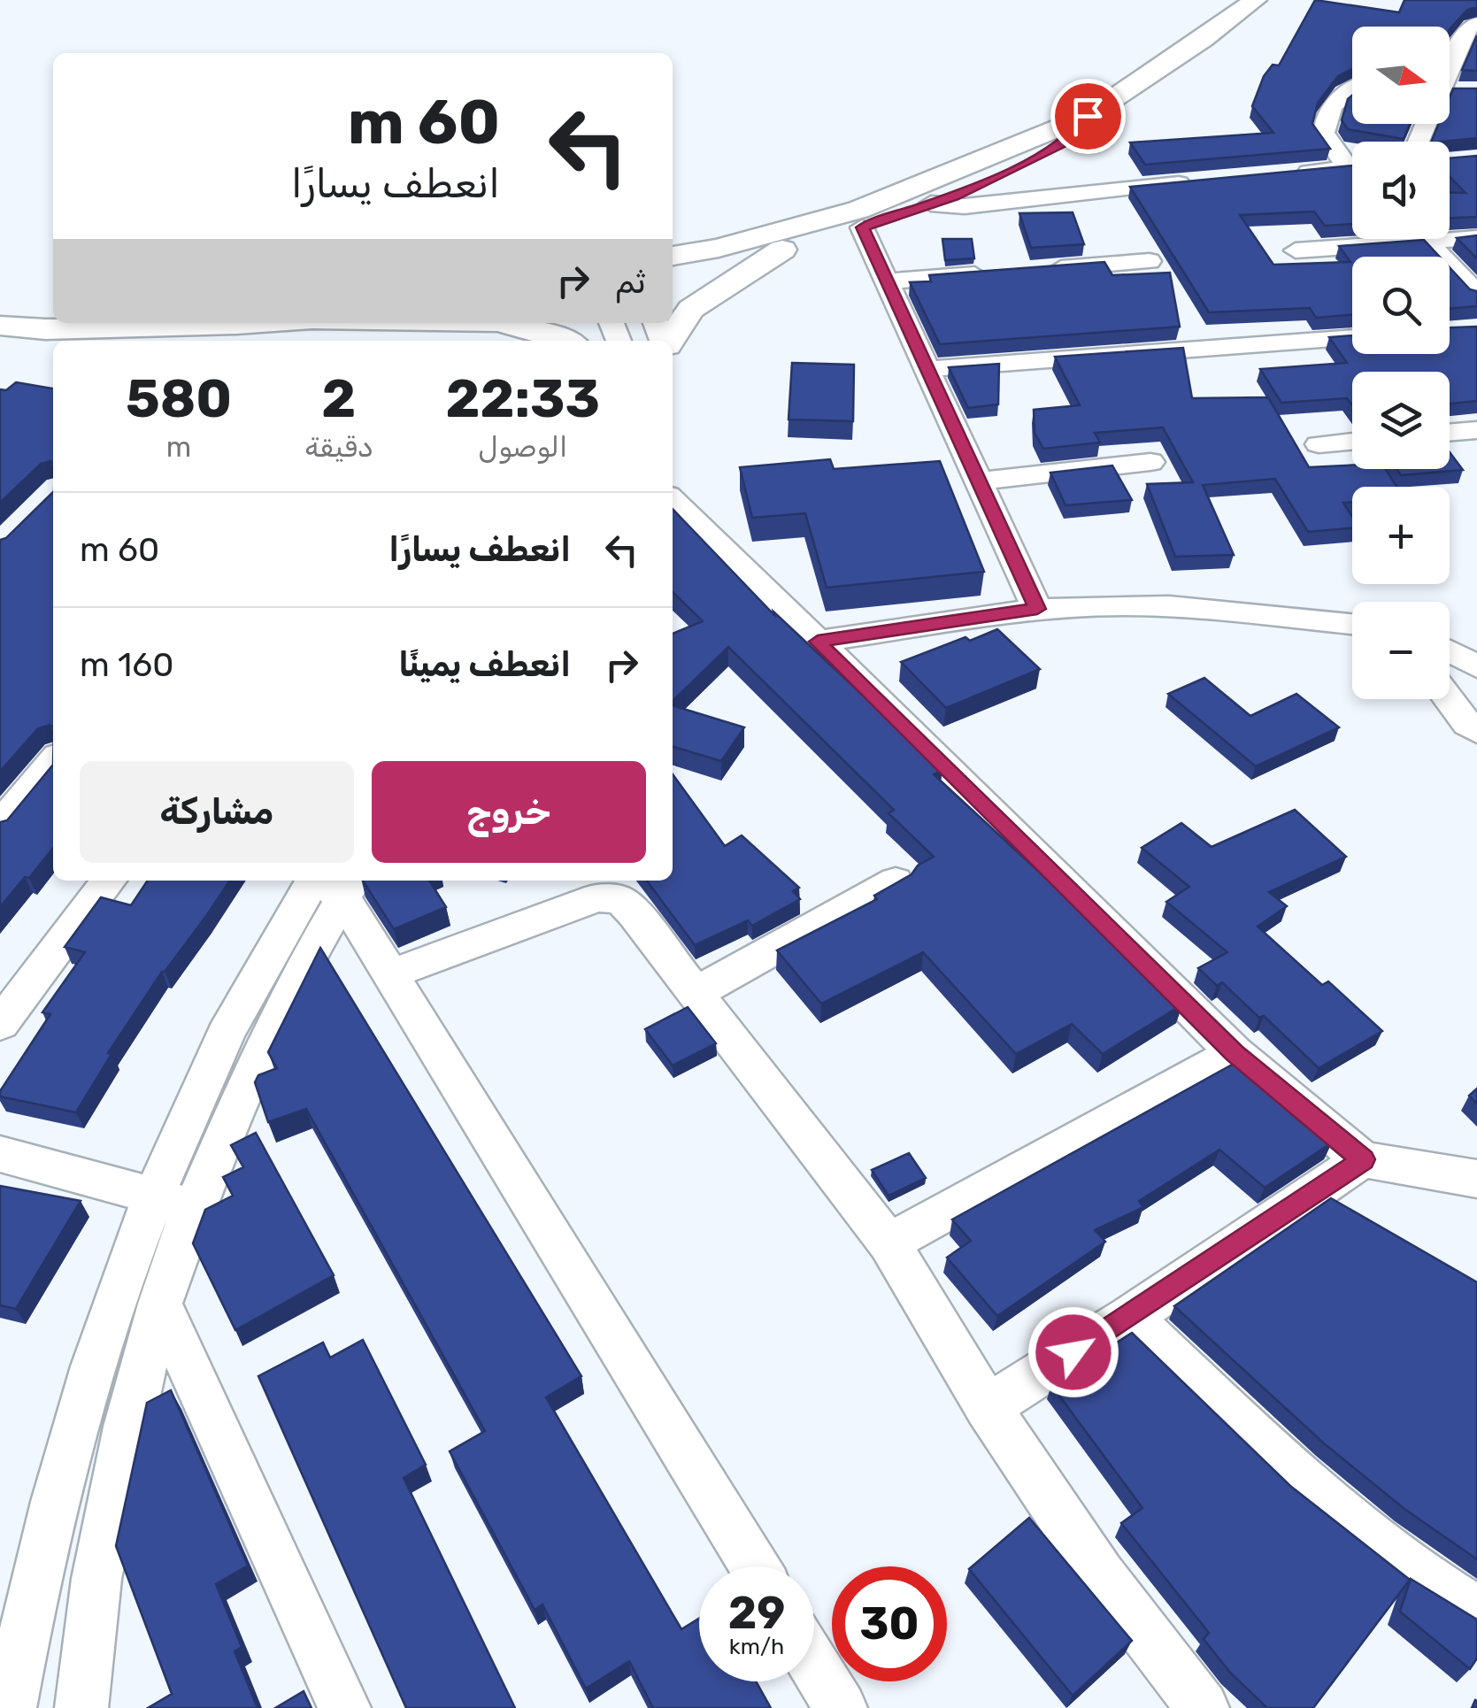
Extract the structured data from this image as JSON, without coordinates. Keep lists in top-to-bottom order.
{
  "north": "right",
  "page": {
    "map_buttons": ["+", "−"],
    "turn": ["60 m", "انعطف يسارًا"],
    "then": "ثم",
    "eta": [
      "22:33",
      "الوصول",
      "2",
      "دقيقة",
      "580",
      "m"
    ],
    "list": [
      {
        "name": "انعطف يسارًا",
        "value": "60 m"
      },
      {
        "name": "انعطف يمينًا",
        "value": "160 m"
      }
    ],
    "buttons": ["خروج", "مشاركة"],
    "speed": "29 km/h",
    "limit": "30"
  }
}
